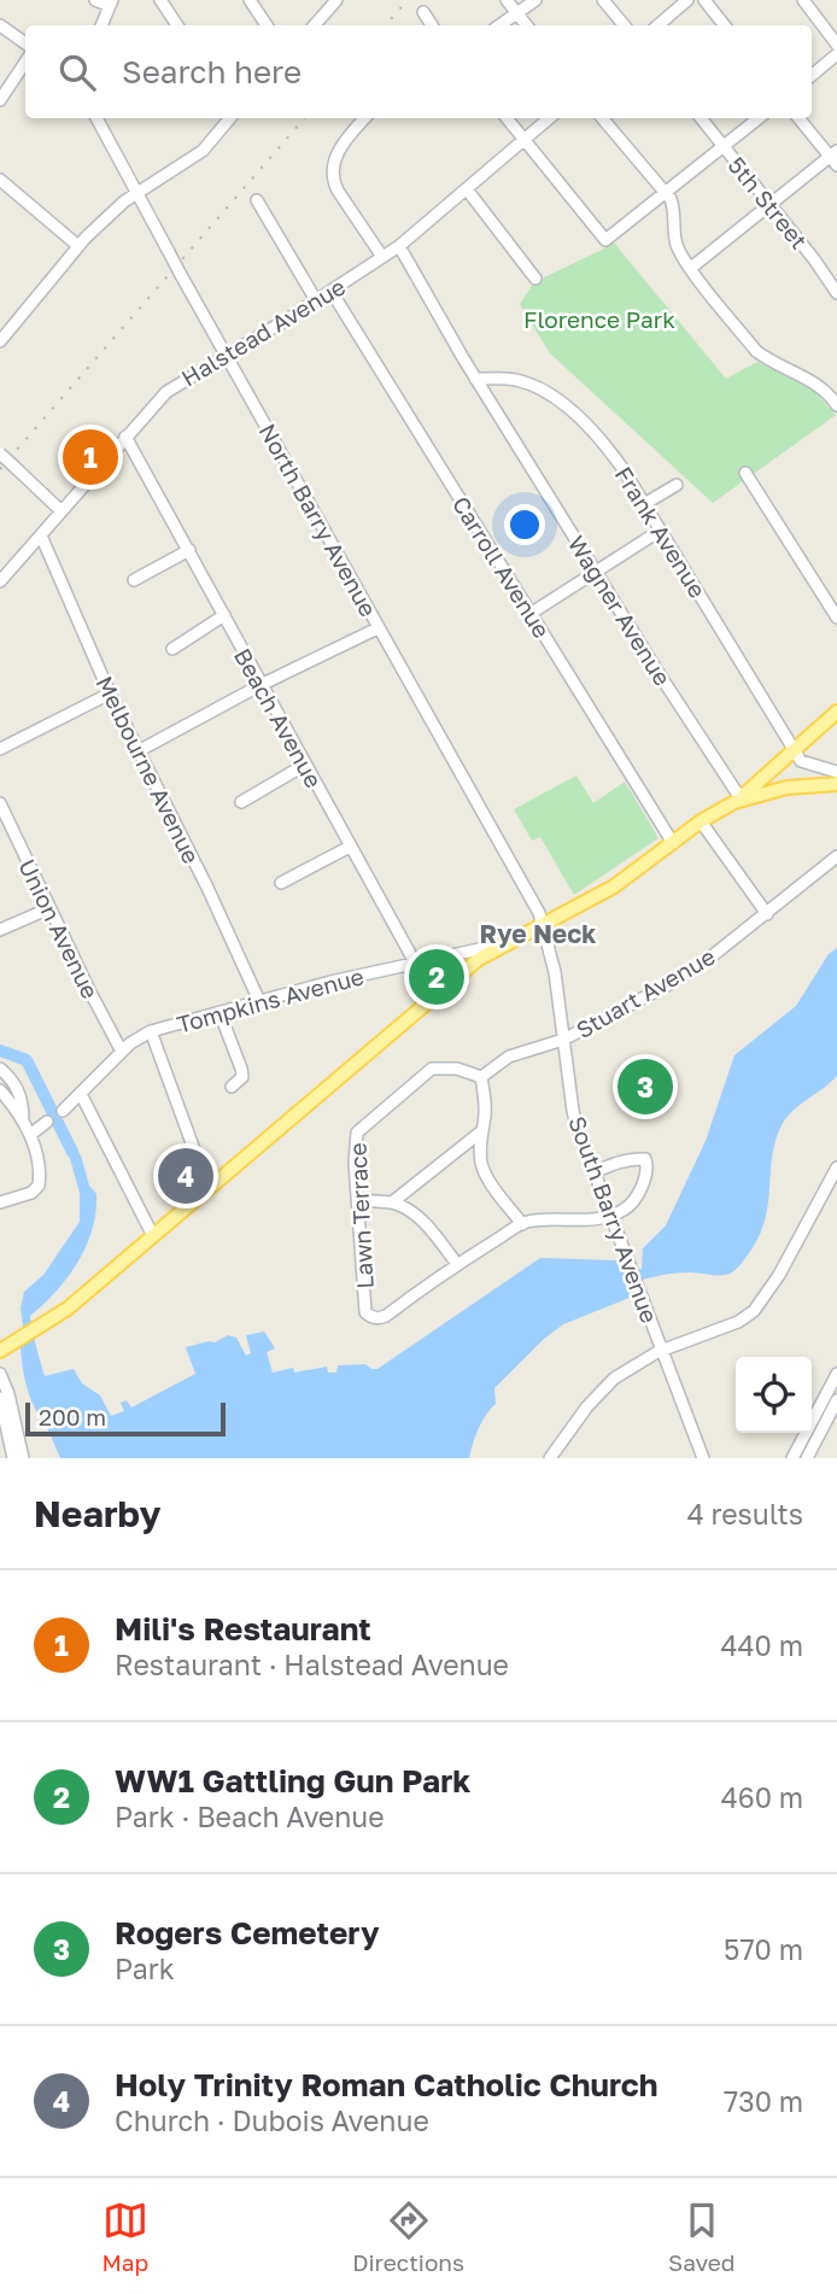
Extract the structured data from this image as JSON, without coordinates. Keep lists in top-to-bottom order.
{
  "streets": {
    "street": [
      "5th Street",
      "Halstead Avenue",
      "North Barry Avenue",
      "Frank Avenue",
      "Carroll Avenue",
      "Wagner Avenue",
      "Beach Avenue",
      "Melbourne Avenue",
      "Union Avenue",
      "Stuart Avenue",
      "Tompkins Avenue",
      "Lawn Terrace",
      "South Barry Avenue"
    ]
  },
  "crossings": [
    ["Halstead Avenue", "North Barry Avenue"],
    ["Halstead Avenue", "Carroll Avenue"],
    ["Halstead Avenue", "Wagner Avenue"],
    ["Halstead Avenue", "Beach Avenue"],
    ["Halstead Avenue", "Melbourne Avenue"],
    ["North Barry Avenue", "South Barry Avenue"],
    ["Frank Avenue", "Wagner Avenue"],
    ["Beach Avenue", "Tompkins Avenue"],
    ["Melbourne Avenue", "Tompkins Avenue"],
    ["Union Avenue", "Tompkins Avenue"],
    ["Stuart Avenue", "Lawn Terrace"],
    ["Stuart Avenue", "South Barry Avenue"]
  ],
  "districts": ["Rye Neck"],
  "parks": ["Florence Park"],
  "scale_bar": "200 m",
  "page": {
    "search": "Search here",
    "pins": [
      "1",
      "2",
      "3",
      "4"
    ],
    "scale": "200 m",
    "heading": ["Nearby", "4 results"],
    "list": [
      {
        "mark": "1",
        "name": "Mili's Restaurant",
        "note": "Restaurant · Halstead Avenue",
        "value": "440 m"
      },
      {
        "mark": "2",
        "name": "WW1 Gattling Gun Park",
        "note": "Park · Beach Avenue",
        "value": "460 m"
      },
      {
        "mark": "3",
        "name": "Rogers Cemetery",
        "note": "Park",
        "value": "570 m"
      },
      {
        "mark": "4",
        "name": "Holy Trinity Roman Catholic Church",
        "note": "Church · Dubois Avenue",
        "value": "730 m"
      }
    ],
    "nav": ["Map", "Directions", "Saved"]
  }
}
